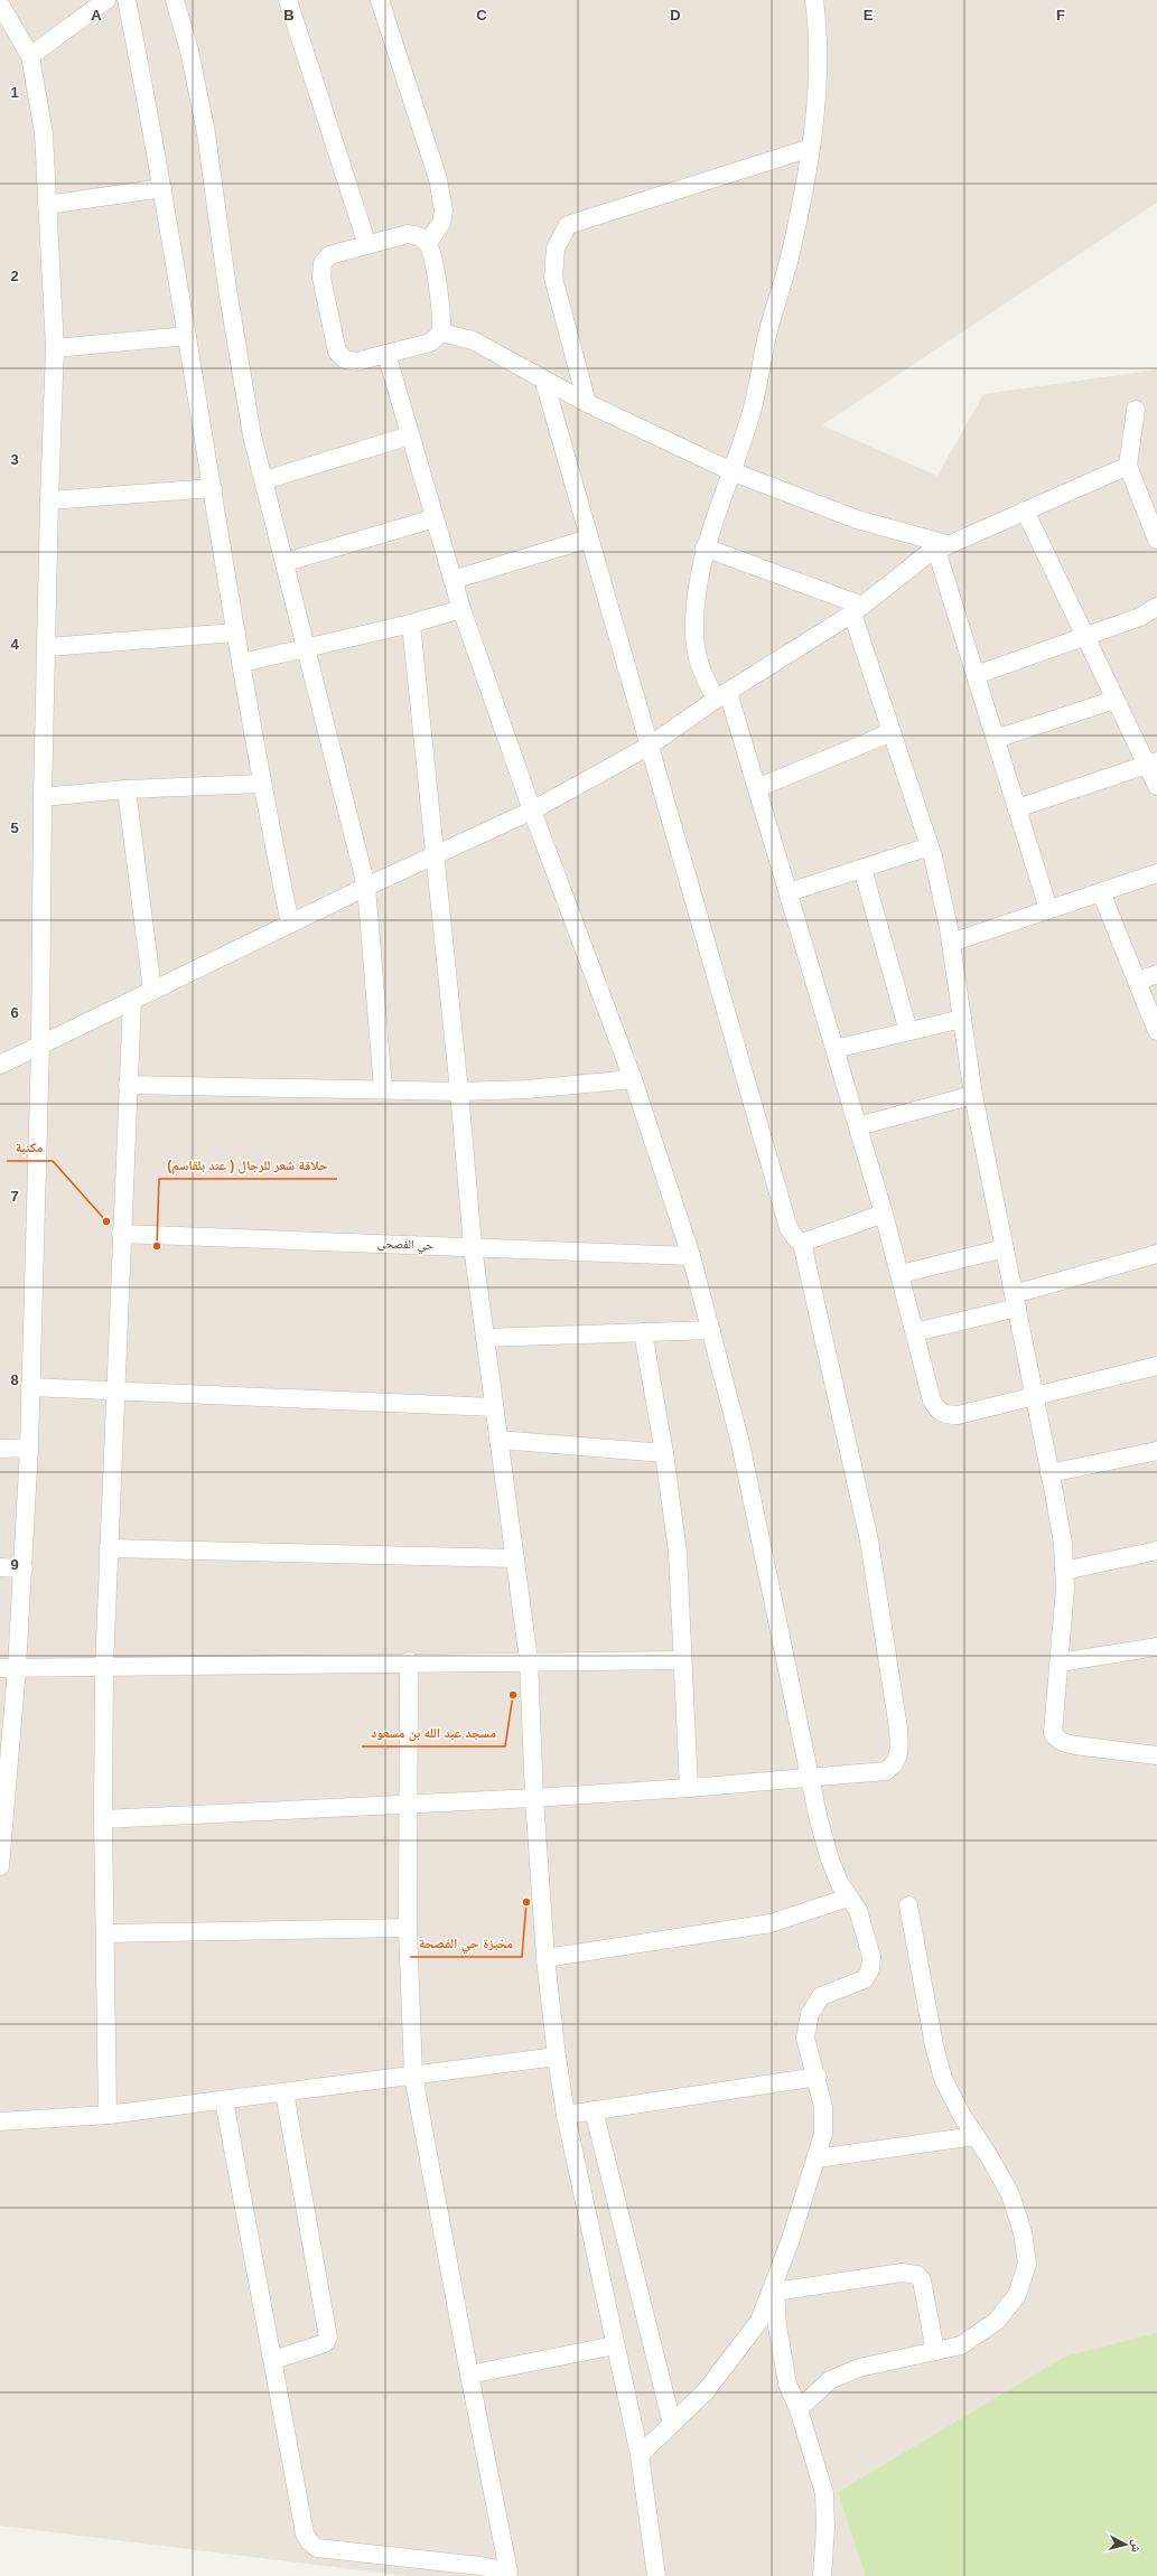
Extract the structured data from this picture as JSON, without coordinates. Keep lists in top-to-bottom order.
{
  "streets": {
    "street": ["حي الفصحى"]
  },
  "places": [
    "مكتبة",
    "حلاقة شعر للرجال ( عند بلقاسم)",
    "مسجد عبد الله بن مسعود",
    "مخبزة حي الفصحة"
  ],
  "north": "right",
  "grid": {
    "columns": [
      "A",
      "B",
      "C",
      "D",
      "E",
      "F"
    ],
    "rows": [
      "1",
      "2",
      "3",
      "4",
      "5",
      "6",
      "7",
      "8",
      "9"
    ]
  }
}
